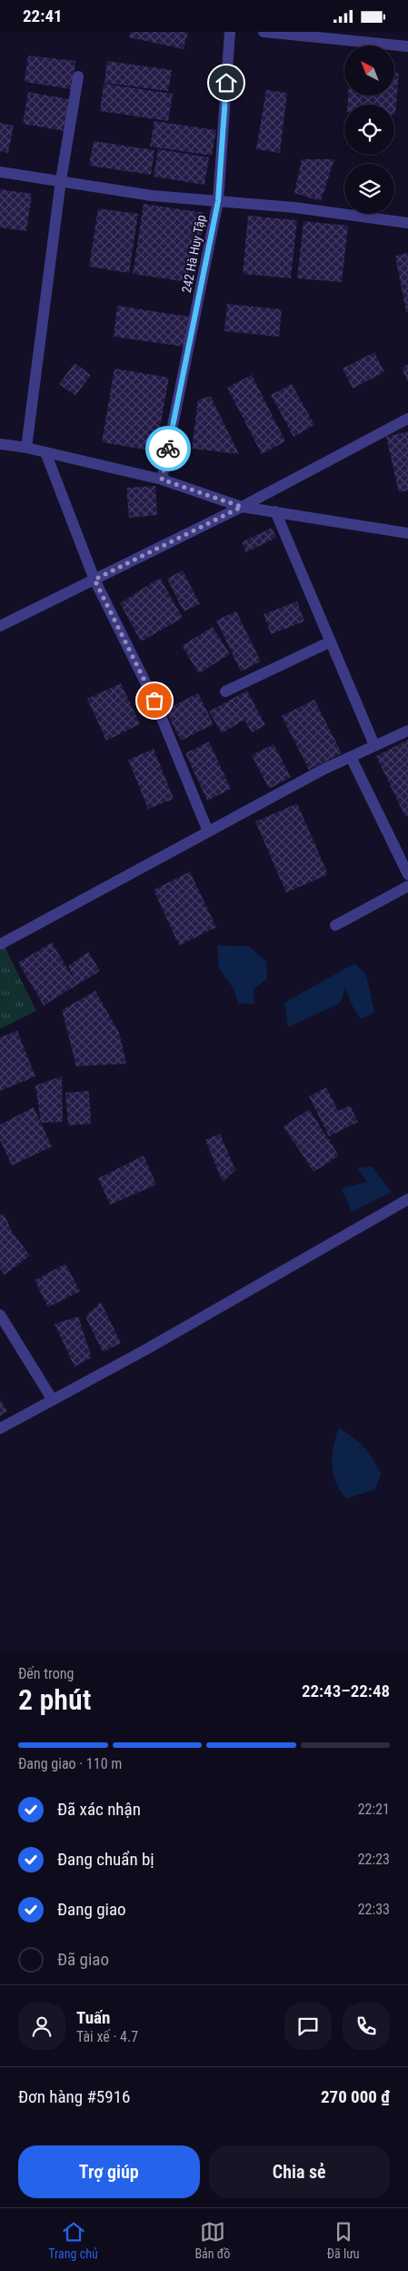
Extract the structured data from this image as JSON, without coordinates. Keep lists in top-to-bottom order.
{
  "streets": {
    "street": ["242 Hà Huy Tập"]
  },
  "north": "top left",
  "page": {
    "status": "22:41",
    "heading": ["2 phút", "Đến trong", "22:43–22:48"],
    "panel": [
      "Tuấn",
      "Tài xế · 4.7",
      "Đơn hàng #5916",
      "270 000 ₫"
    ],
    "bar": "Đang giao · 110 m",
    "list": [
      ["Đã xác nhận", "22:21"],
      ["Đang chuẩn bị", "22:23"],
      ["Đang giao", "22:33"],
      "Đã giao"
    ],
    "buttons": ["Trợ giúp", "Chia sẻ"],
    "tabs": ["Trang chủ", "Bản đồ", "Đã lưu"]
  }
}
